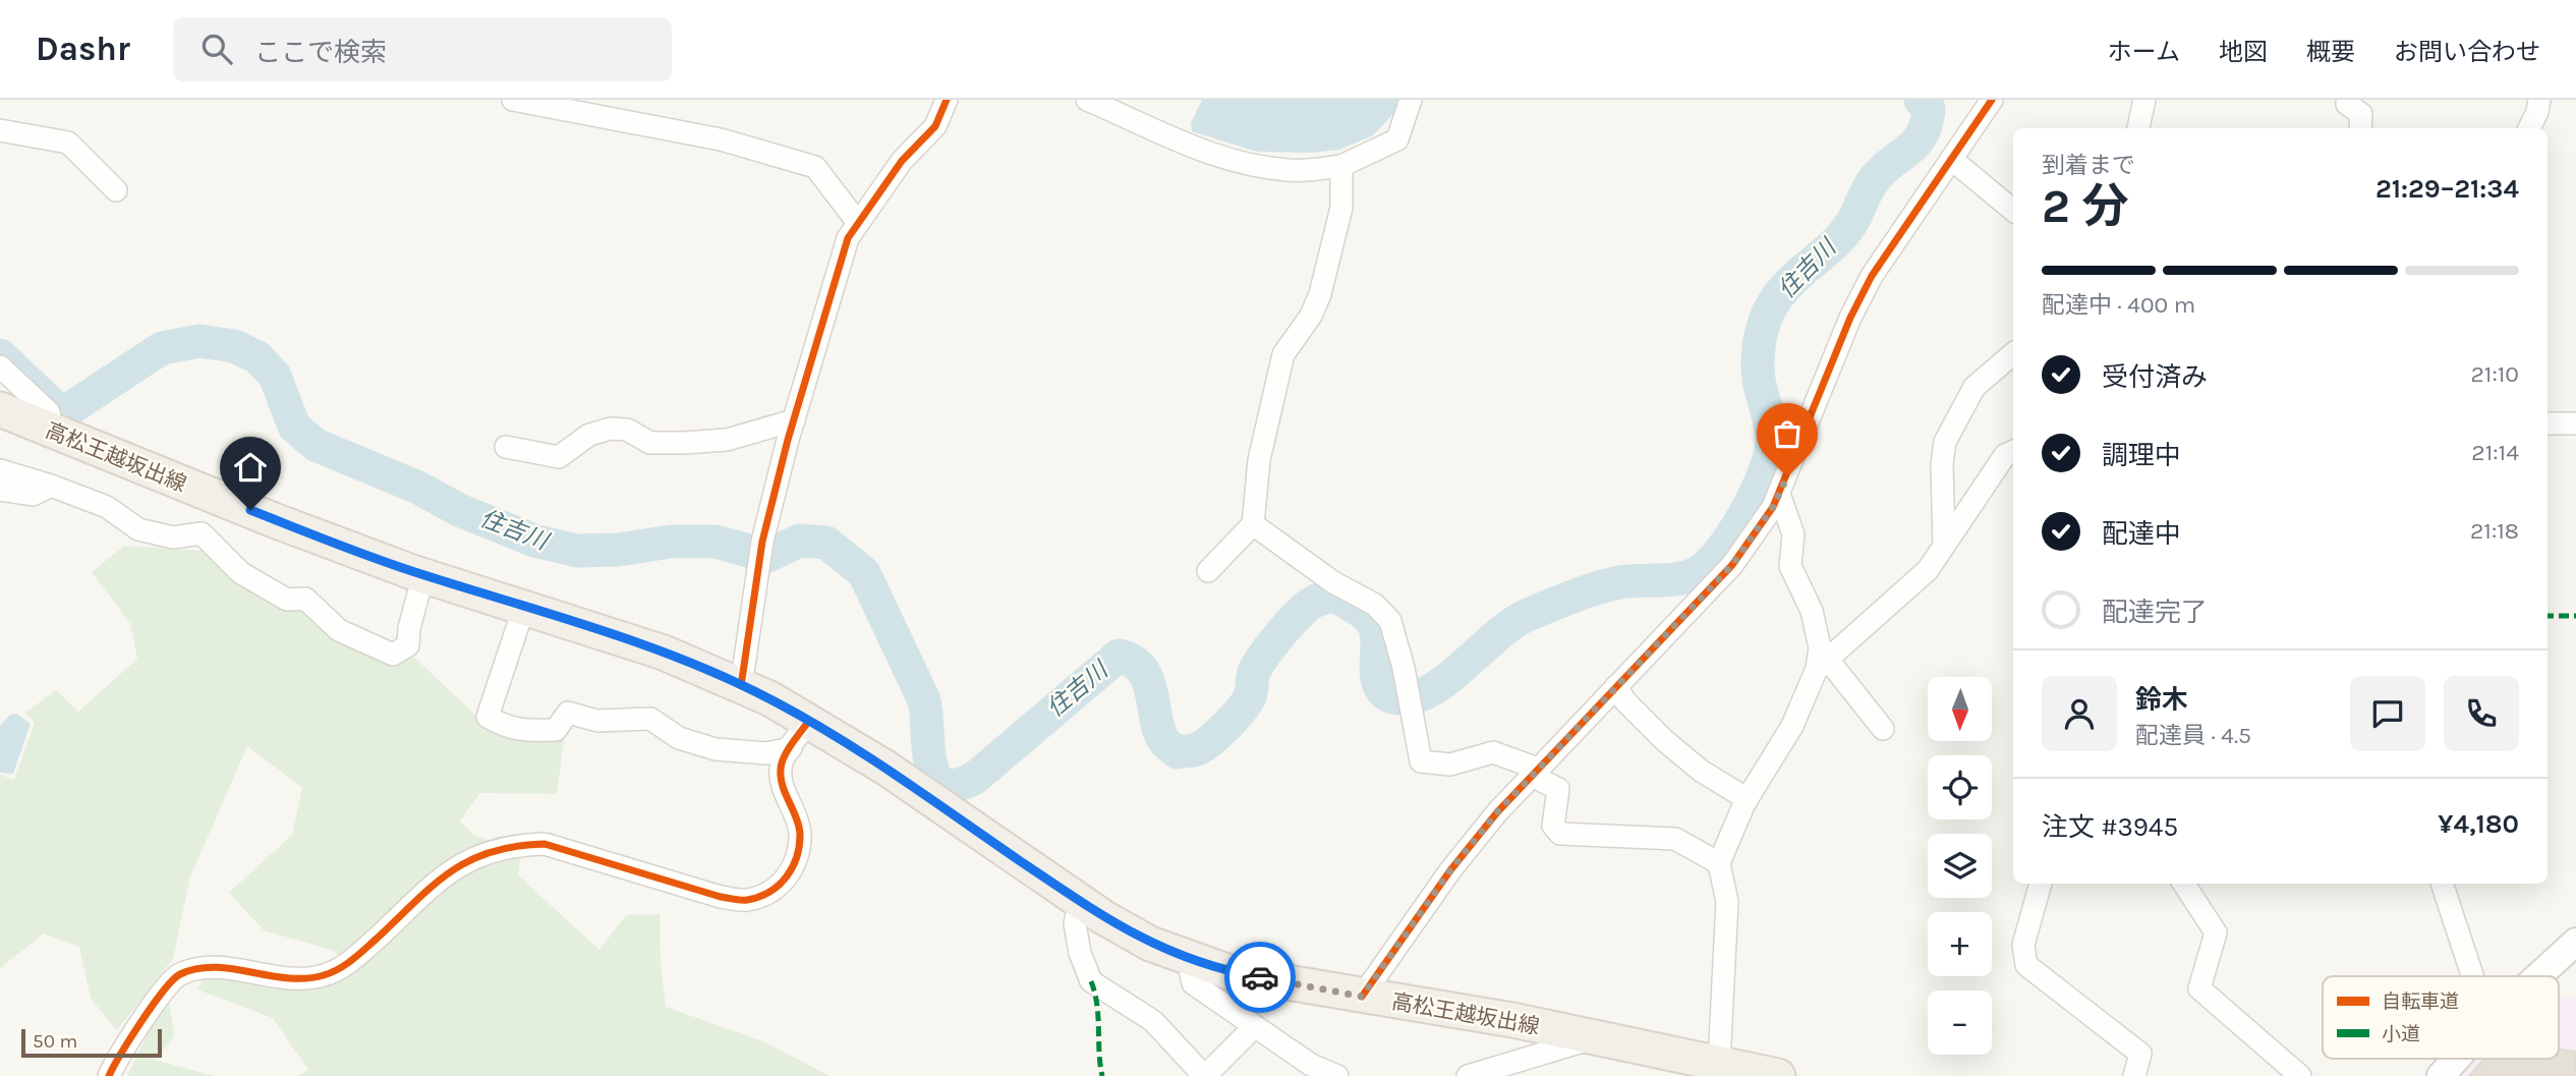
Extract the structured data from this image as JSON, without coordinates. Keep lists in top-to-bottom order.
{
  "streets": {
    "main road": ["高松王越坂出線"]
  },
  "water": ["住吉川"],
  "legend": ["自転車道", "小道"],
  "scale_bar": "50 m",
  "north": "bottom",
  "page": {
    "header": "Dashr",
    "search": "ここで検索",
    "nav": [
      "ホーム",
      "地図",
      "概要",
      "お問い合わせ"
    ],
    "heading": ["2 分", "到着まで", "21:29–21:34"],
    "panel": [
      "鈴木",
      "配達員 · 4.5",
      "注文 #3945",
      "¥4,180"
    ],
    "bar": "配達中 · 400 m",
    "list": [
      ["受付済み", "21:10"],
      ["調理中", "21:14"],
      ["配達中", "21:18"],
      "配達完了"
    ],
    "map_buttons": ["+", "−"],
    "scale": "50 m"
  }
}
